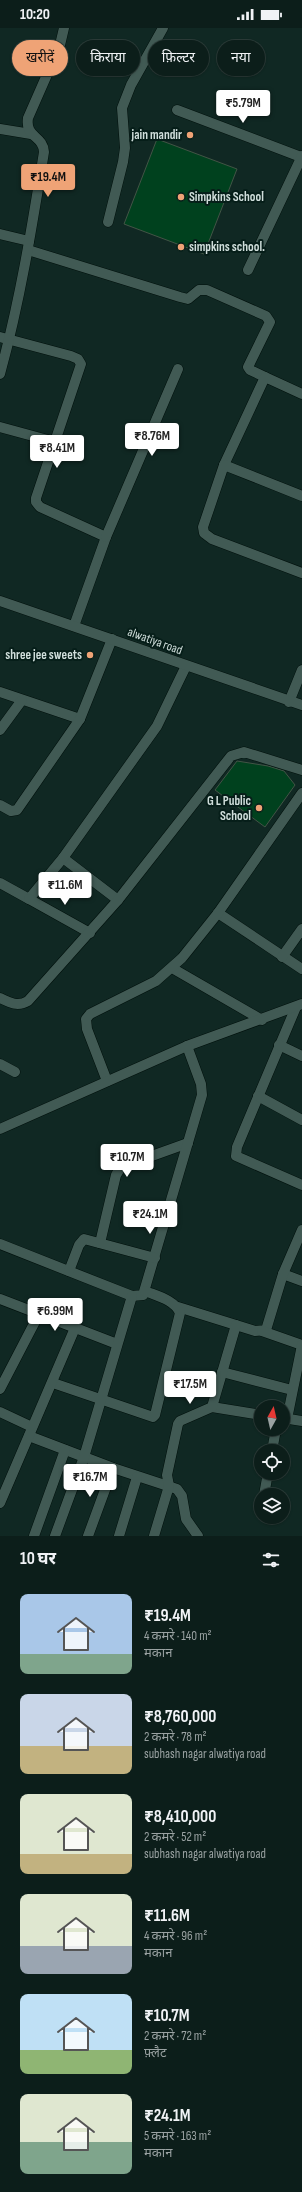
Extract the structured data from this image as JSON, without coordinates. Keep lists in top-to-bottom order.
{
  "streets": {
    "street": ["alwatiya road"]
  },
  "places": [
    "jain mandir",
    "Simpkins School",
    "simpkins school.",
    "shree jee sweets",
    "G L Public School"
  ],
  "north": "top",
  "page": {
    "status": "10:20",
    "chip": [
      "खरीदें",
      "किराया",
      "फ़िल्टर",
      "नया"
    ],
    "price": [
      "₹5.79M",
      "₹19.4M",
      "₹8.76M",
      "₹8.41M",
      "₹11.6M",
      "₹10.7M",
      "₹24.1M",
      "₹6.99M",
      "₹17.5M",
      "₹16.7M"
    ],
    "heading": "10 घर",
    "list": [
      {
        "name": "₹19.4M",
        "note": "4 कमरे · 140 m² · मकान"
      },
      {
        "name": "₹8,760,000",
        "note": "2 कमरे · 78 m² · subhash nagar alwatiya road"
      },
      {
        "name": "₹8,410,000",
        "note": "2 कमरे · 52 m² · subhash nagar alwatiya road"
      },
      {
        "name": "₹11.6M",
        "note": "4 कमरे · 96 m² · मकान"
      },
      {
        "name": "₹10.7M",
        "note": "2 कमरे · 72 m² · फ़्लैट"
      },
      {
        "name": "₹24.1M",
        "note": "5 कमरे · 163 m² · मकान"
      }
    ]
  }
}
